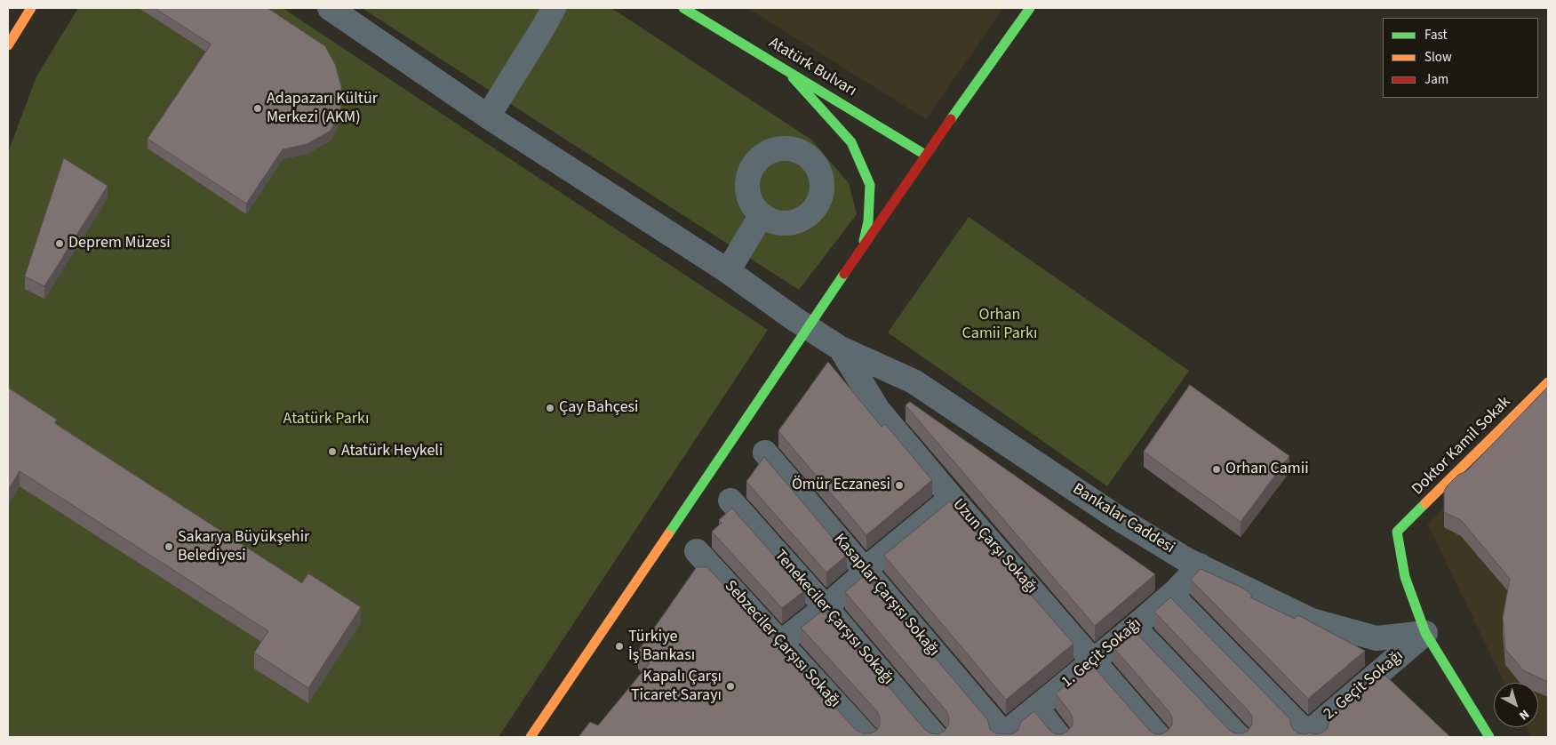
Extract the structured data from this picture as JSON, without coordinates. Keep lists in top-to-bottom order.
{
  "streets": {
    "main road": ["Atatürk Bulvarı", "Doktor Kamil Sokak"],
    "street": [
      "Bankalar Caddesi",
      "Uzun Çarşı Sokağı",
      "Kasaplar Çarşısı Sokağı",
      "Tenekeciler Çarşısı Sokağı",
      "Sebzeciler Çarşısı Sokağı",
      "1. Geçit Sokağı",
      "2. Geçit Sokağı"
    ]
  },
  "crossings": [
    ["Doktor Kamil Sokak", "Bankalar Caddesi"],
    ["Doktor Kamil Sokak", "2. Geçit Sokağı"],
    ["Bankalar Caddesi", "Uzun Çarşı Sokağı"],
    ["Bankalar Caddesi", "1. Geçit Sokağı"],
    ["Bankalar Caddesi", "2. Geçit Sokağı"],
    ["Uzun Çarşı Sokağı", "1. Geçit Sokağı"],
    ["Kasaplar Çarşısı Sokağı", "1. Geçit Sokağı"]
  ],
  "parks": ["Orhan Camii Parkı", "Atatürk Parkı"],
  "places": [
    "Adapazarı Kültür Merkezi (AKM)",
    "Deprem Müzesi",
    "Çay Bahçesi",
    "Atatürk Heykeli",
    "Orhan Camii",
    "Ömür Eczanesi",
    "Sakarya Büyükşehir Belediyesi",
    "Türkiye İş Bankası",
    "Kapalı Çarşı Ticaret Sarayı"
  ],
  "legend": ["Fast", "Slow", "Jam"],
  "north": "bottom right"
}
